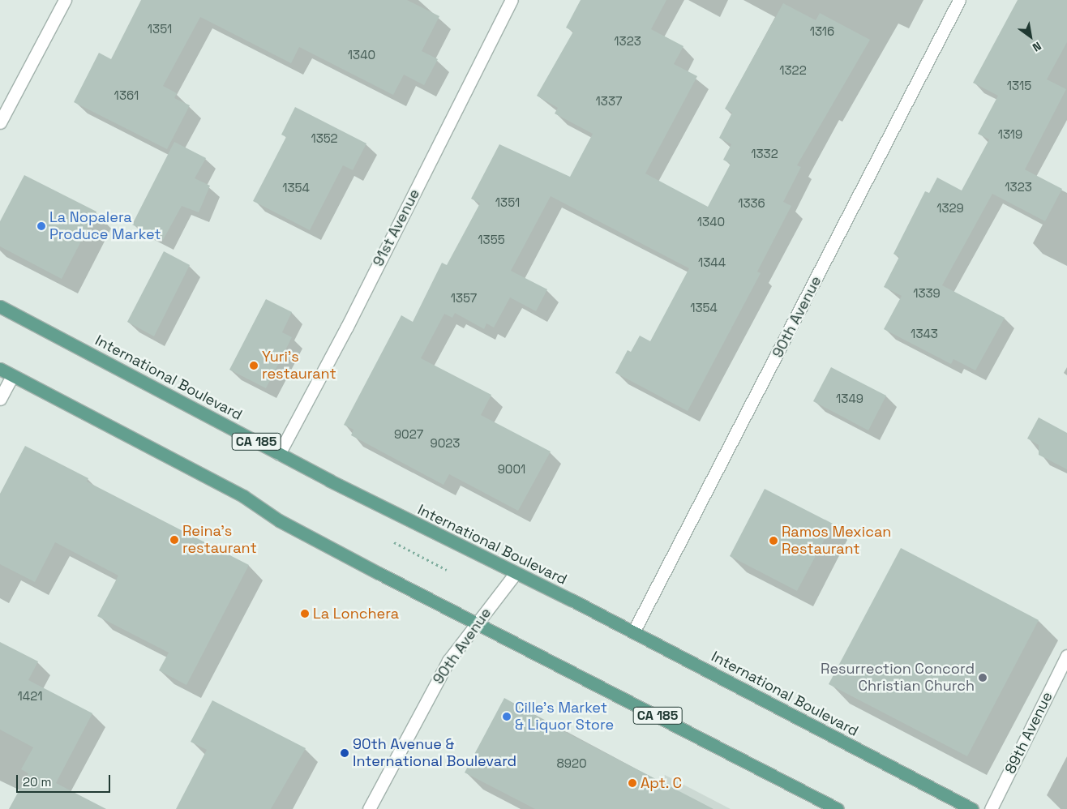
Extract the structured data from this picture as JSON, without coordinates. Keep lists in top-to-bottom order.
{
  "streets": {
    "main road": ["International Boulevard", "CA 185"],
    "street": ["91st Avenue", "90th Avenue", "89th Avenue"]
  },
  "crossings": [
    ["91st Avenue", "International Boulevard"],
    ["90th Avenue", "International Boulevard"],
    ["90th Avenue", "CA 185"]
  ],
  "places": [
    "La Nopalera Produce Market",
    "Yuri's restaurant",
    "Reina's restaurant",
    "Ramos Mexican Restaurant",
    "La Lonchera",
    "Resurrection Concord Christian Church",
    "Cille's Market & Liquor Store",
    "90th Avenue & International Boulevard",
    "Apt. C"
  ],
  "house_numbers": [
    "1351",
    "1316",
    "1323",
    "1340",
    "1322",
    "1315",
    "1361",
    "1337",
    "1319",
    "1352",
    "1332",
    "1323",
    "1354",
    "1351",
    "1336",
    "1329",
    "1340",
    "1355",
    "1344",
    "1339",
    "1357",
    "1354",
    "1343",
    "1349",
    "9027",
    "9023",
    "9001",
    "1421",
    "8920"
  ],
  "scale_bar": "20 m",
  "north": "bottom right"
}
